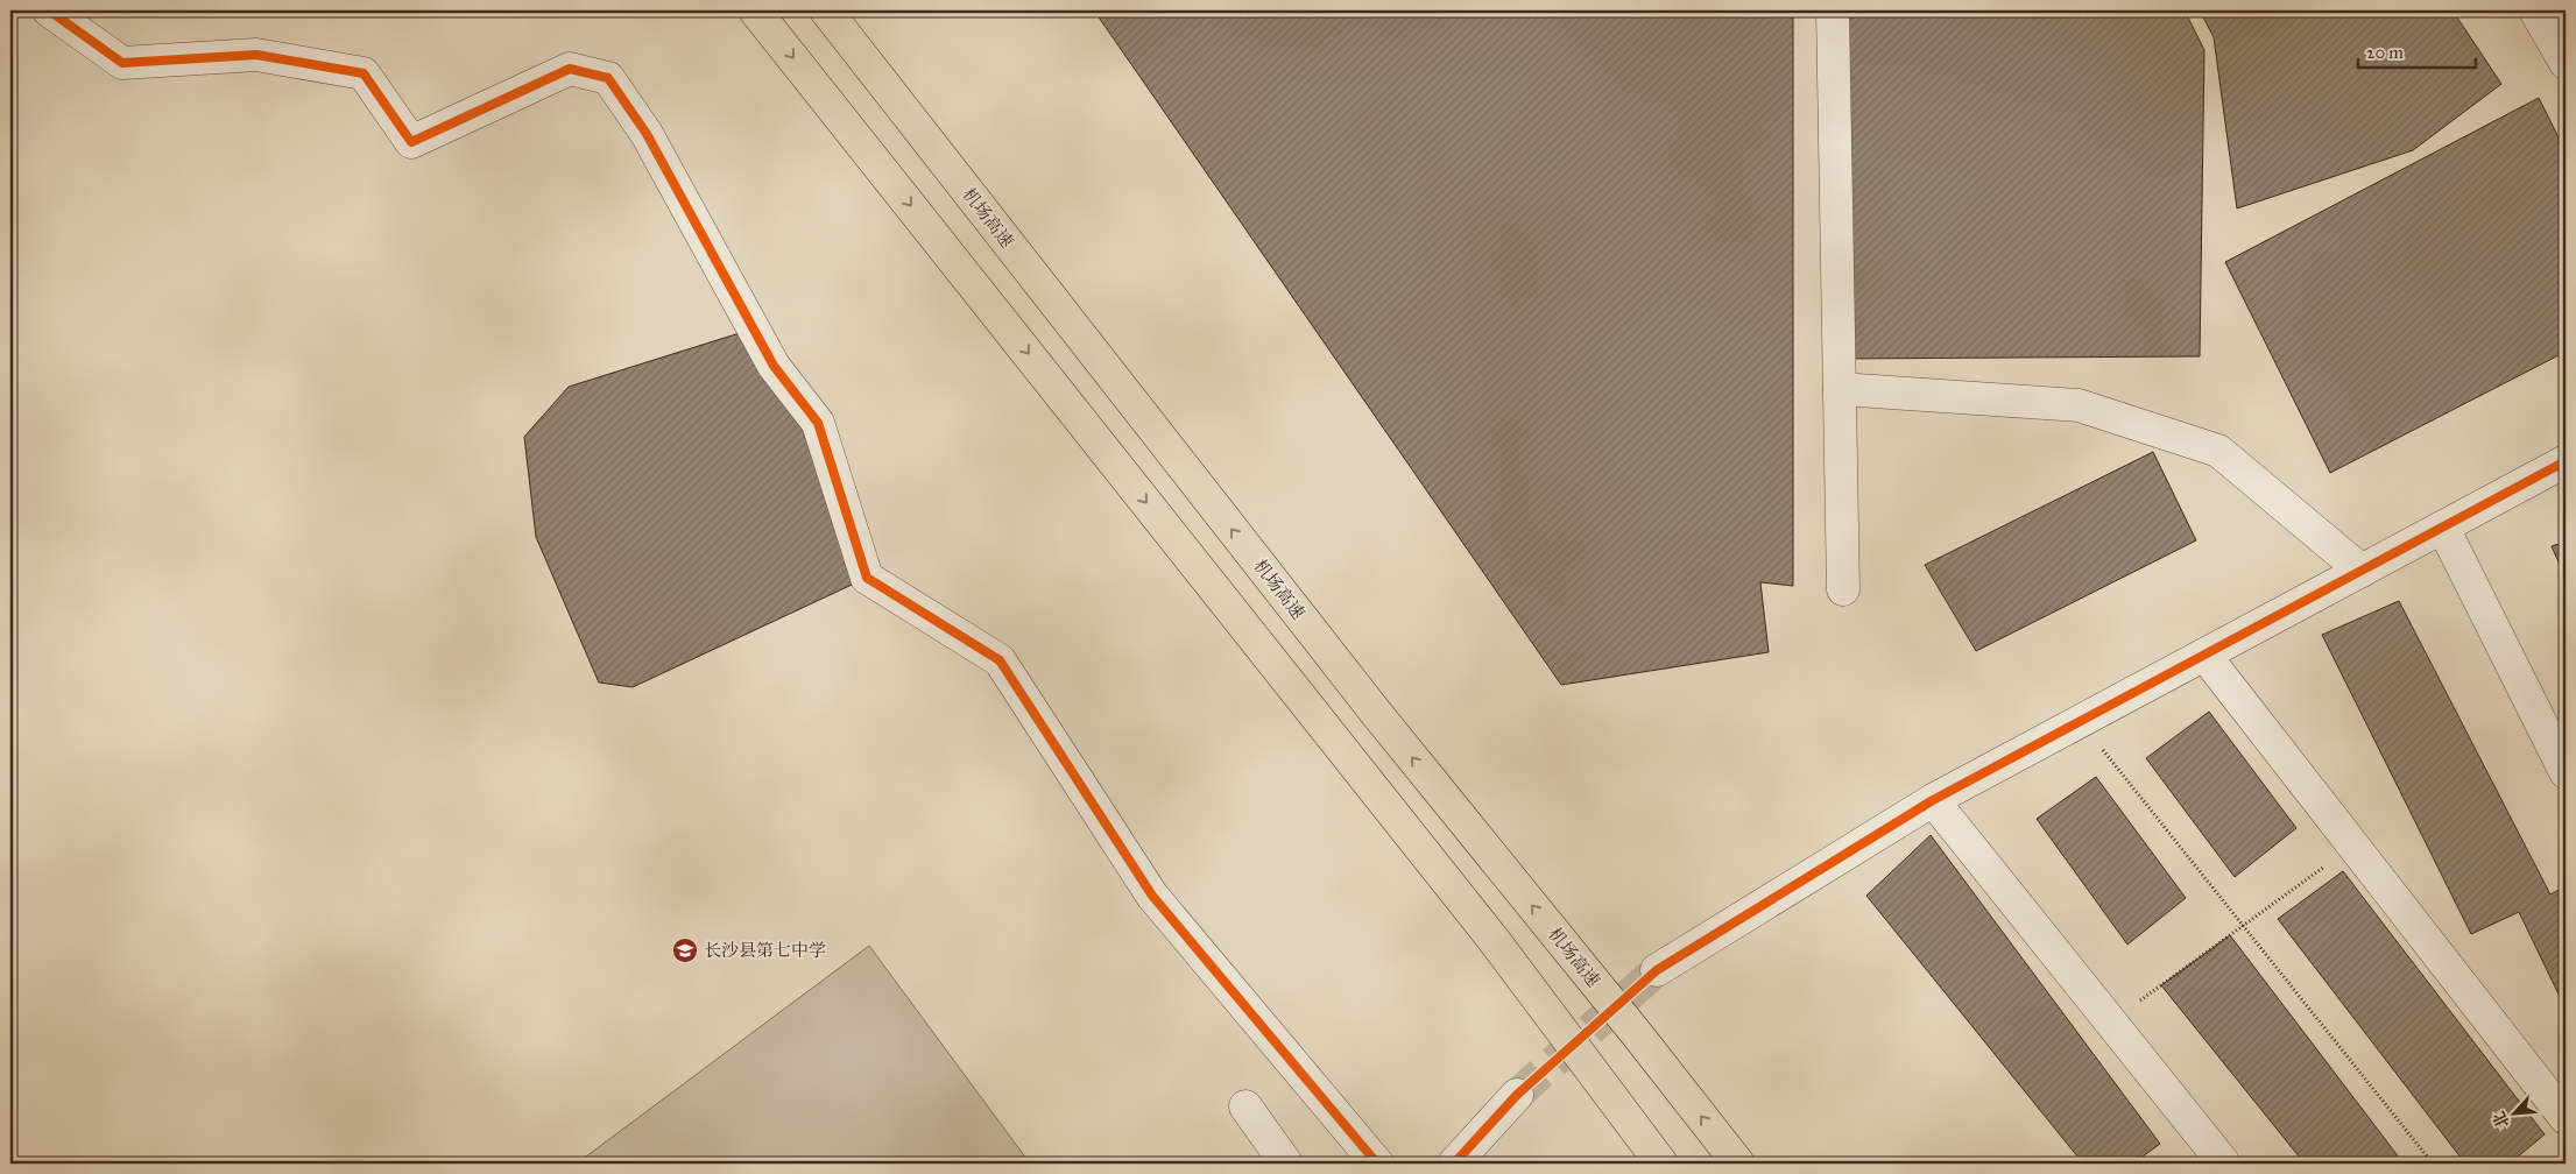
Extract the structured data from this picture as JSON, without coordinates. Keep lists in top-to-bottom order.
{
  "streets": {
    "highway": ["机场高速"]
  },
  "places": {
    "school or university": ["长沙县第七中学"]
  },
  "scale_bar": "20 m",
  "north": "bottom left"
}
